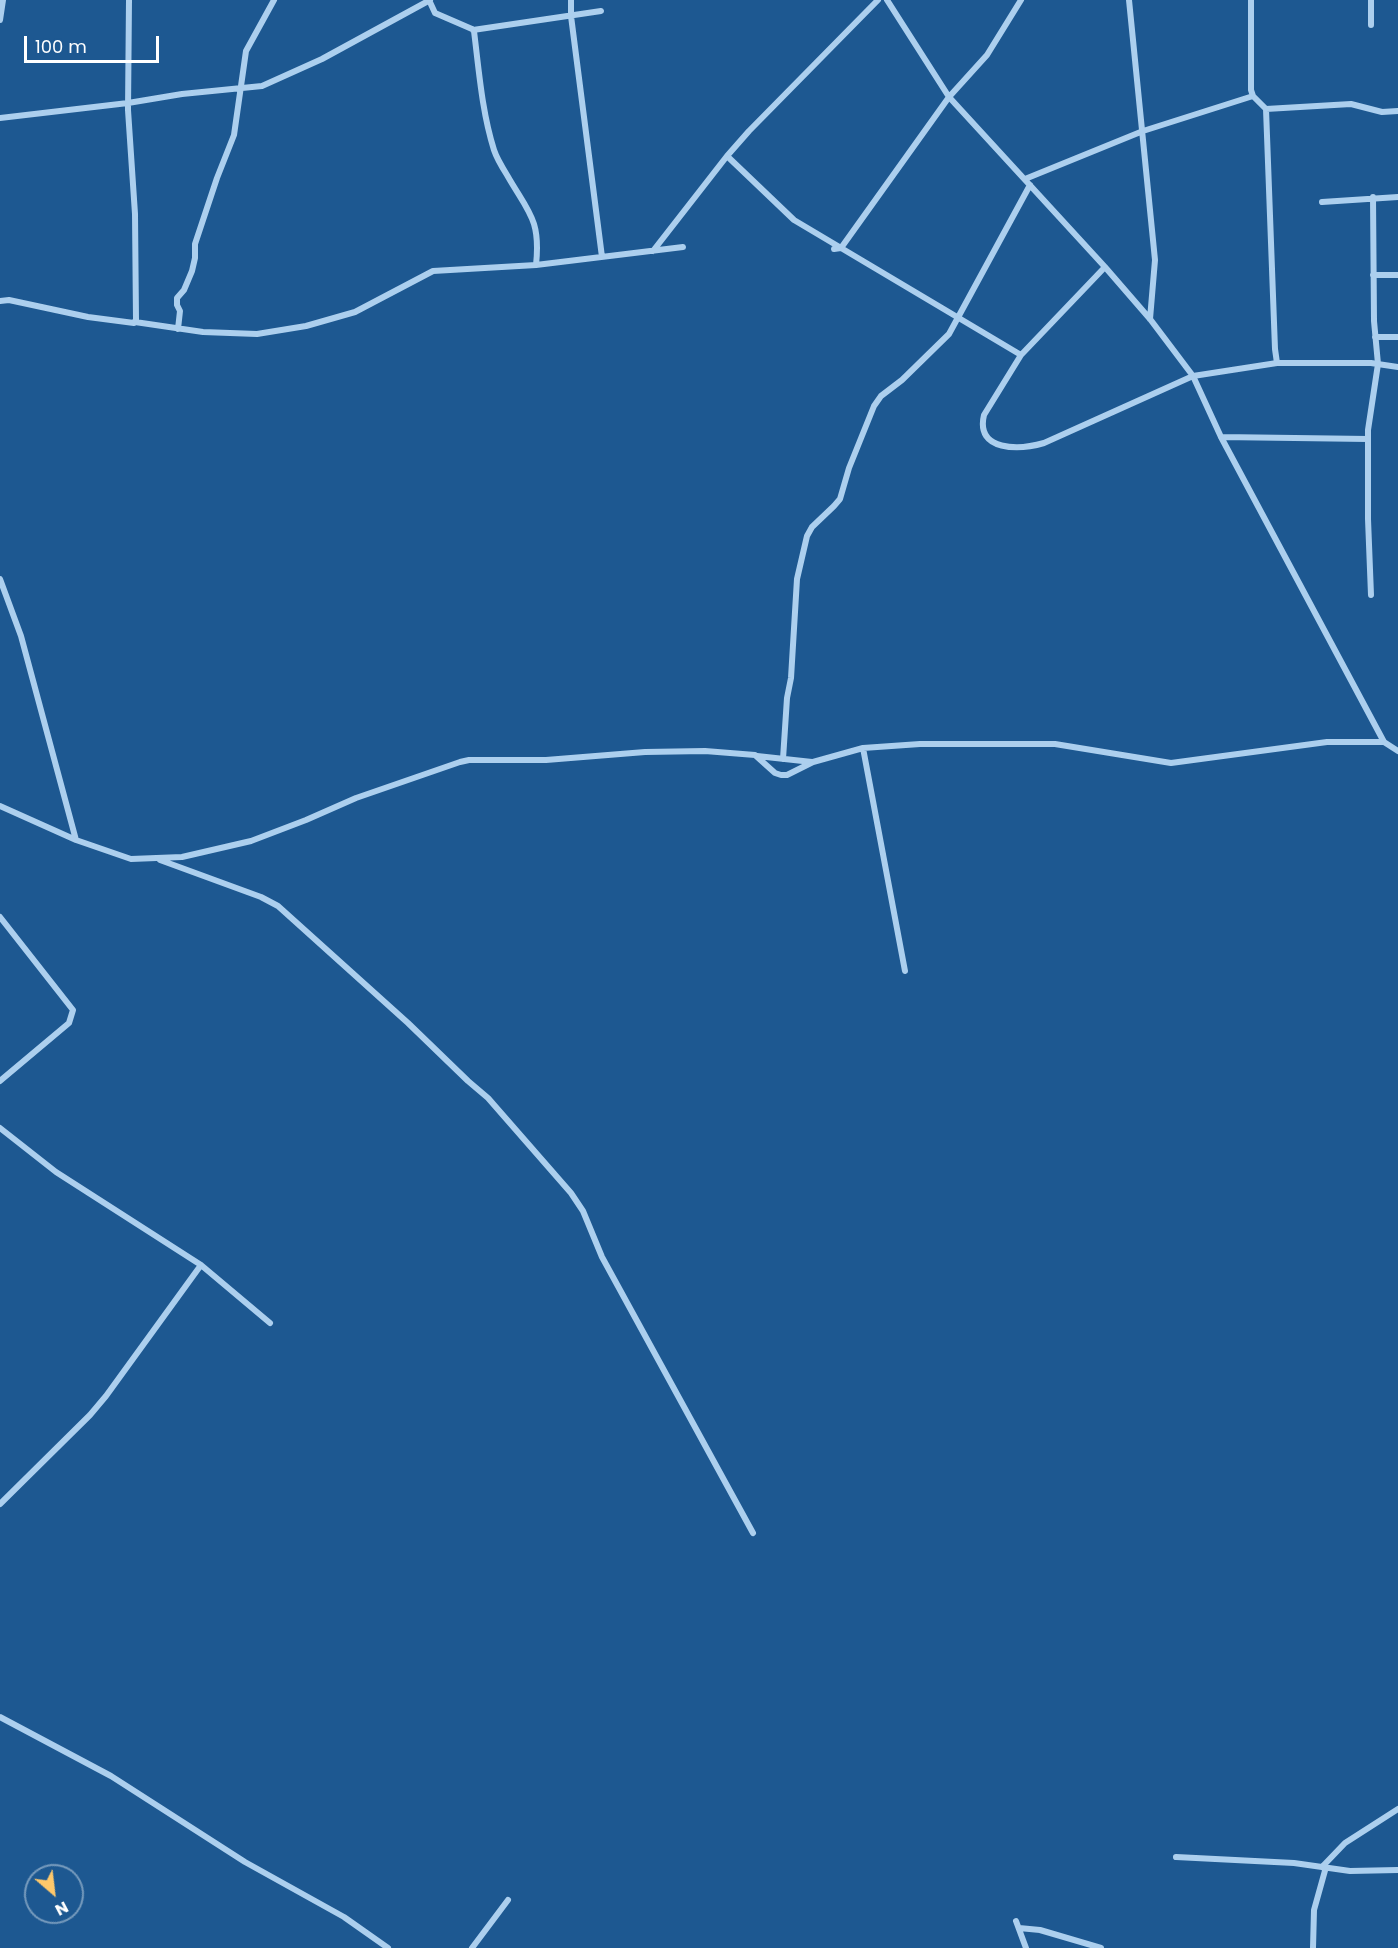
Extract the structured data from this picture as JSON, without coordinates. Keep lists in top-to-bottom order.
{
  "scale_bar": "100 m",
  "north": "bottom right"
}
